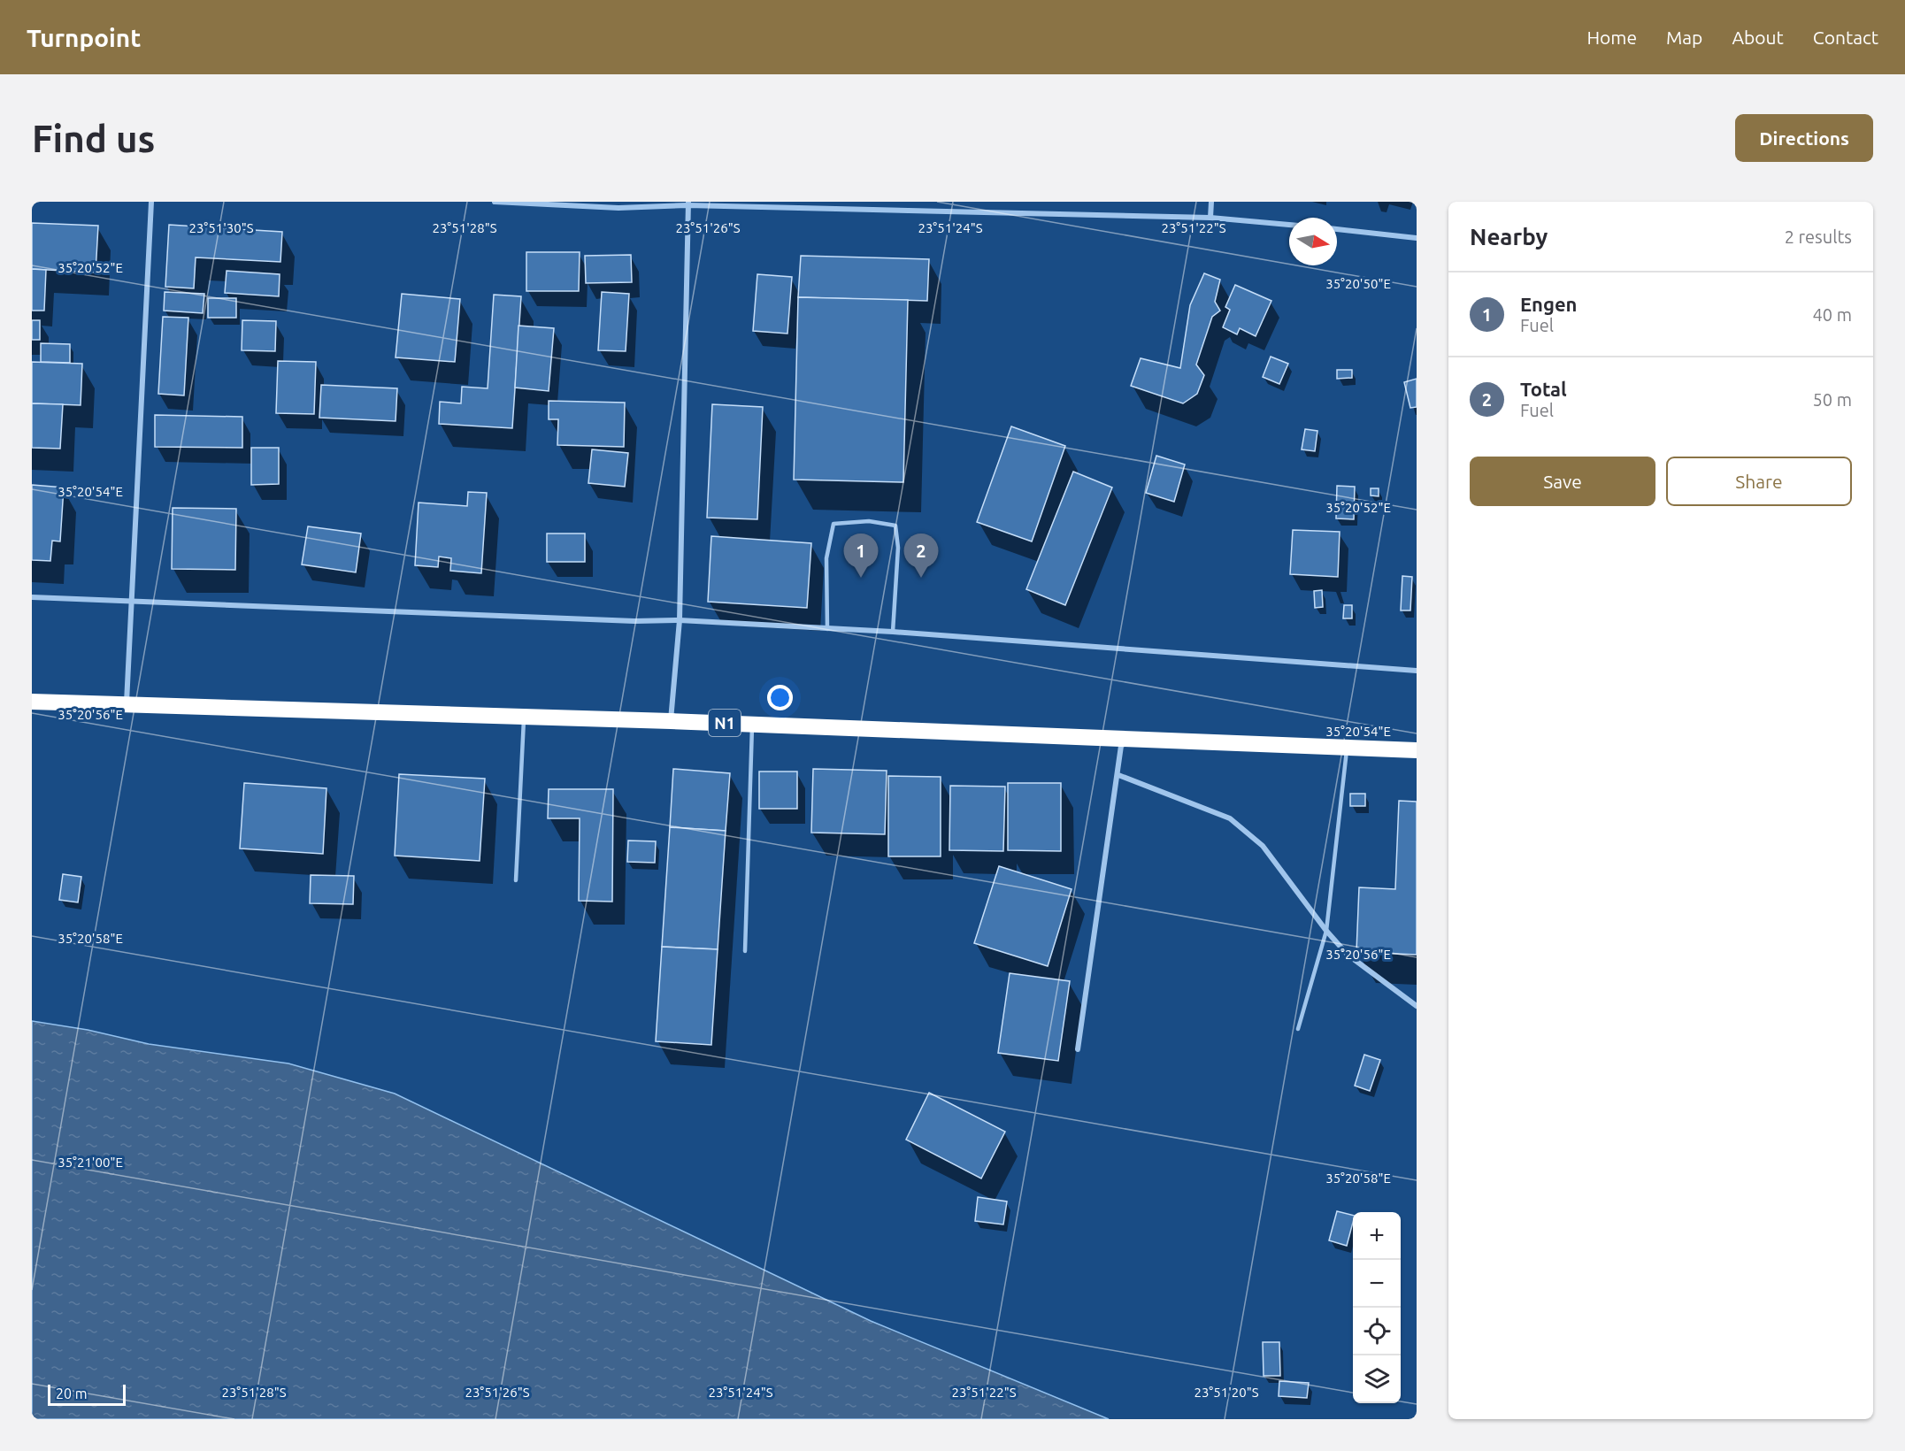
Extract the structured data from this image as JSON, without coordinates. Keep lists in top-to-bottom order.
{
  "streets": {
    "highway": ["N1"]
  },
  "scale_bar": "20 m",
  "north": "right",
  "page": {
    "header": "Turnpoint",
    "nav": [
      "Home",
      "Map",
      "About",
      "Contact"
    ],
    "buttons": [
      "Directions",
      ["Save", "Share"]
    ],
    "title": "Find us",
    "heading": ["Nearby", "2 results"],
    "list": [
      {
        "mark": "1",
        "name": "Engen",
        "note": "Fuel",
        "value": "40 m"
      },
      {
        "mark": "2",
        "name": "Total",
        "note": "Fuel",
        "value": "50 m"
      }
    ],
    "pins": ["1", "2"],
    "map_buttons": ["+", "−"],
    "scale": "20 m"
  },
  "coordinates": [
    "23°51'28\"S",
    "23°51'26\"S",
    "23°51'24\"S",
    "23°51'22\"S",
    "23°51'30\"S",
    "35°20'52\"E",
    "35°20'50\"E",
    "35°20'54\"E",
    "35°20'56\"E",
    "35°20'58\"E",
    "35°21'00\"E",
    "23°51'20\"S"
  ]
}
